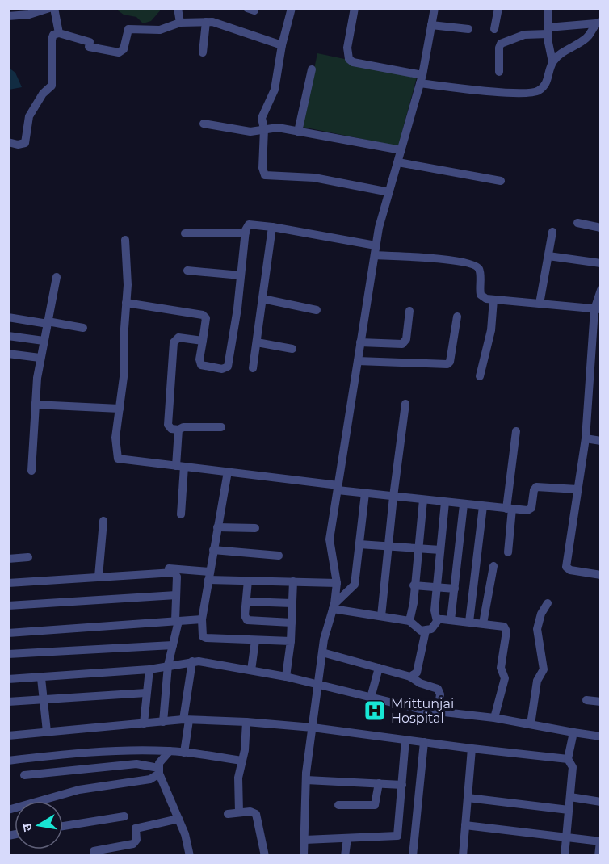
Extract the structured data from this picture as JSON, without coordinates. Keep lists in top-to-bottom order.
{
  "places": {
    "hospital": ["Mrittunjai Hospital"]
  },
  "north": "left"
}
